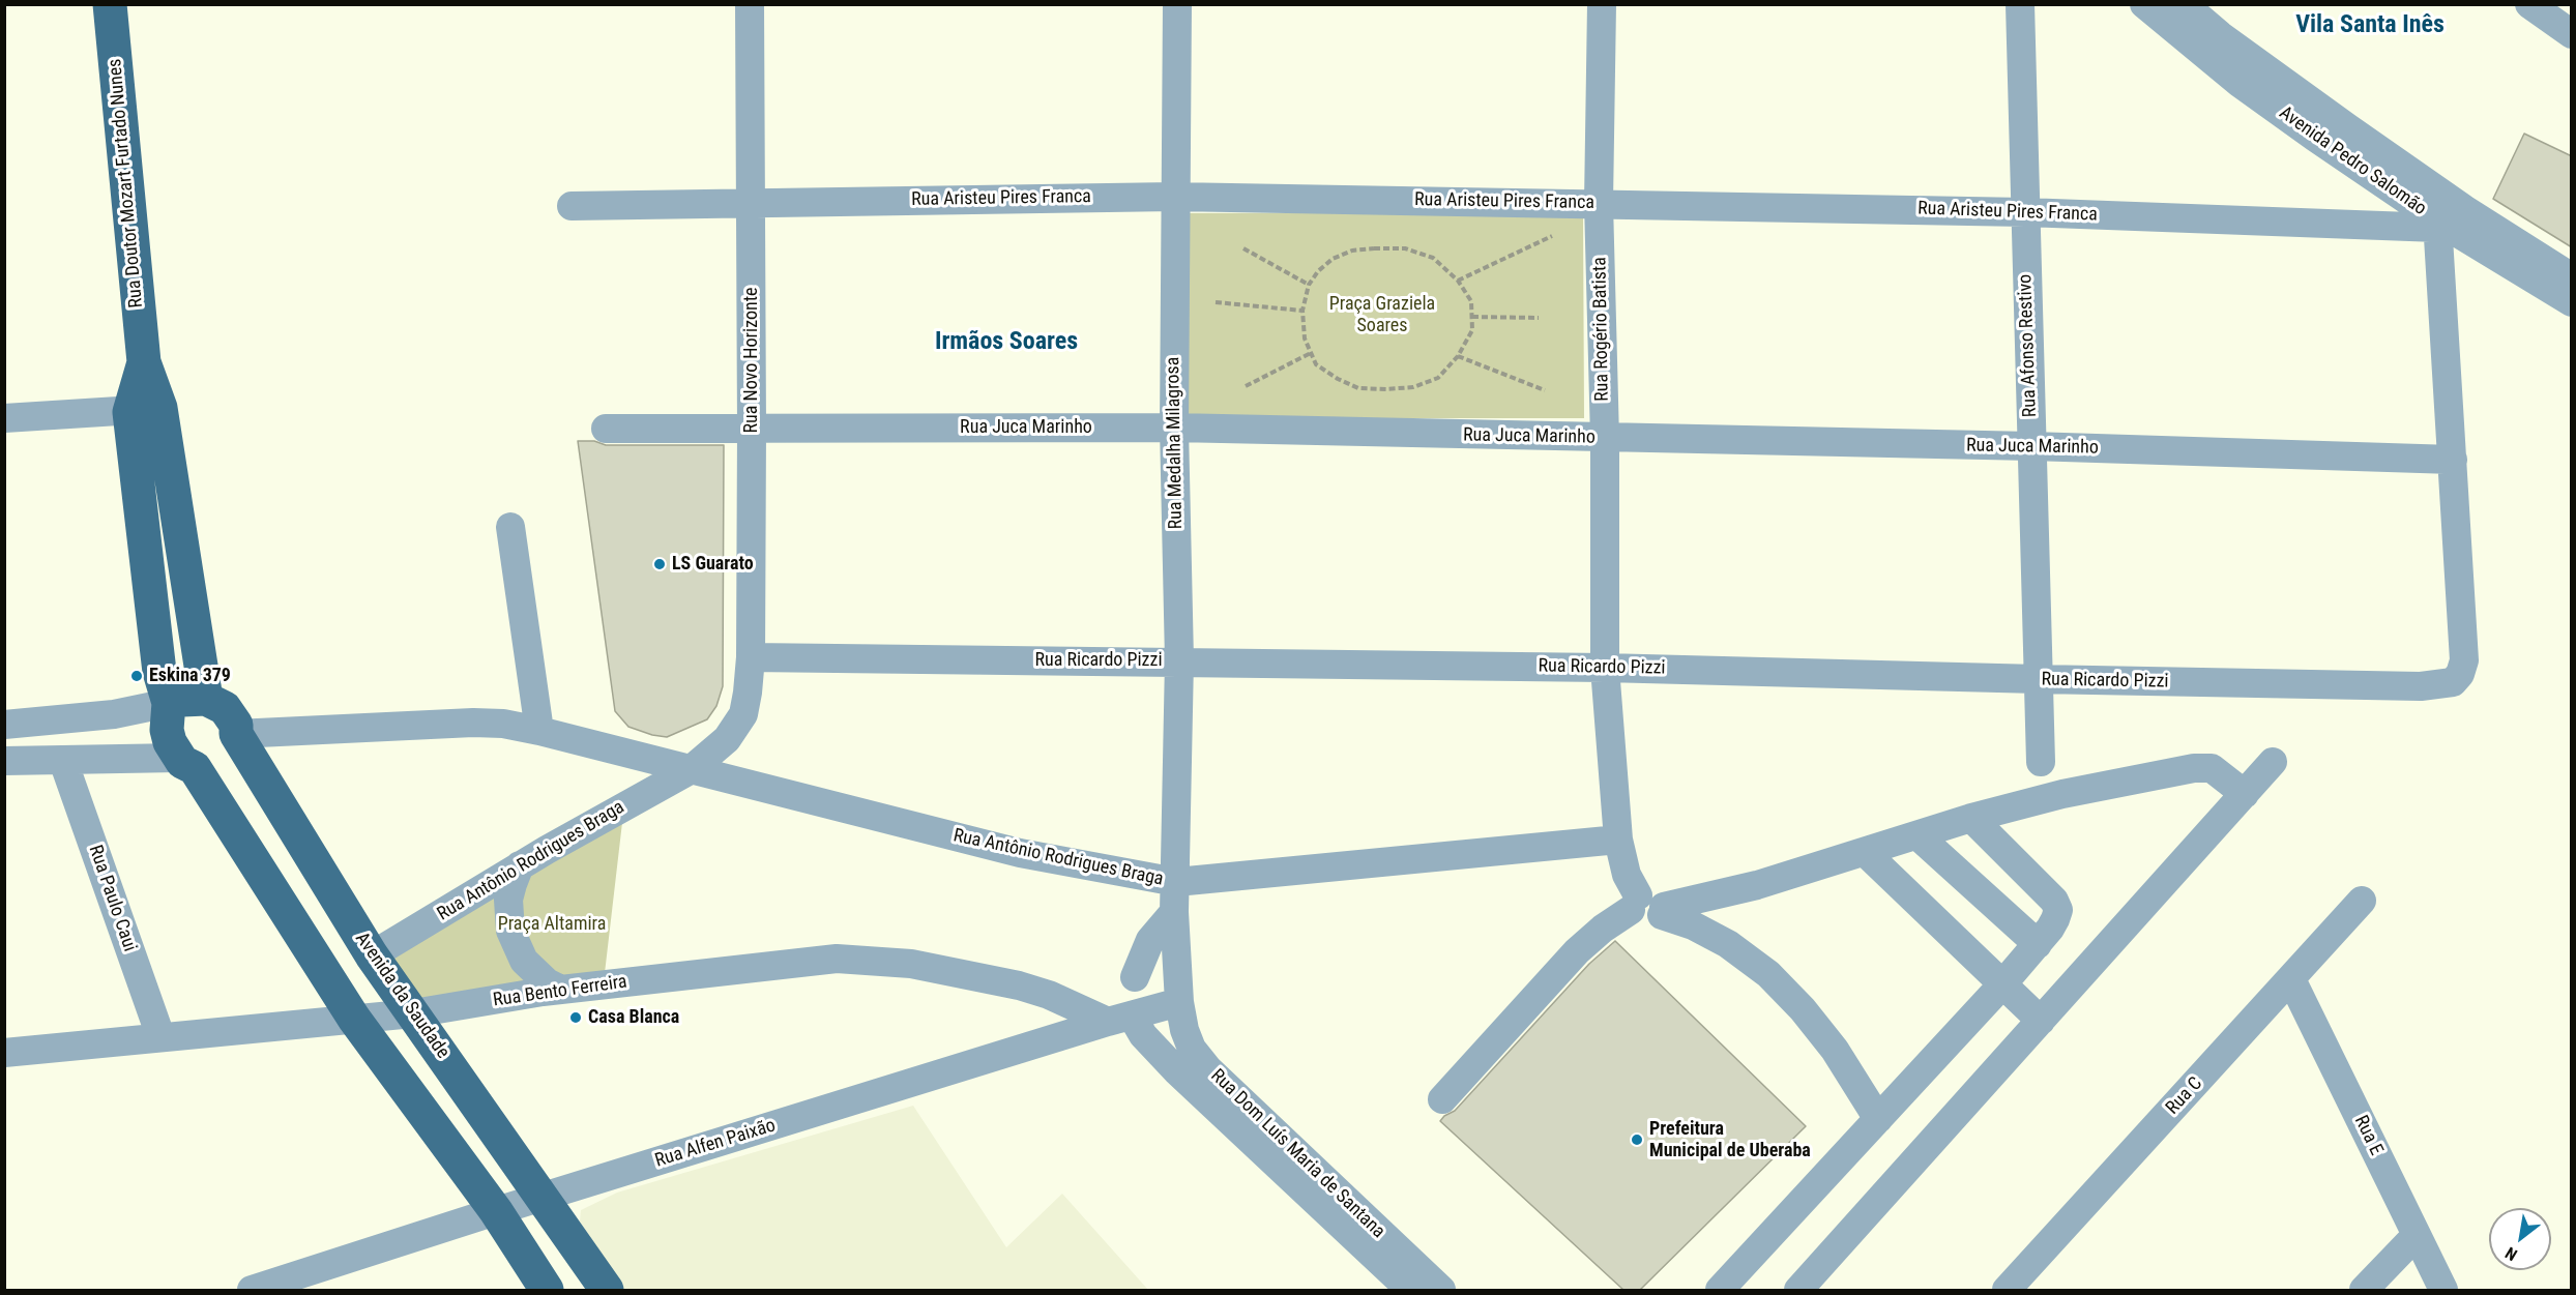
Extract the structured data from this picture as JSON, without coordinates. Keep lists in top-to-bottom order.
{
  "streets": {
    "main road": ["Rua Doutor Mozart Furtado Nunes", "Avenida da Saudade"],
    "street": [
      "Avenida Pedro Salomão",
      "Rua Aristeu Pires Franca",
      "Rua Rogério Batista",
      "Rua Afonso Restivo",
      "Rua Novo Horizonte",
      "Rua Juca Marinho",
      "Rua Medalha Milagrosa",
      "Rua Ricardo Pizzi",
      "Rua Antônio Rodrigues Braga",
      "Rua Paulo Caui",
      "Rua Bento Ferreira",
      "Rua C",
      "Rua E",
      "Rua Alfen Paixão",
      "Rua Dom Luís Maria de Santana"
    ]
  },
  "crossings": [
    ["Avenida Pedro Salomão", "Rua Aristeu Pires Franca"],
    ["Rua Doutor Mozart Furtado Nunes", "Avenida da Saudade"],
    ["Rua Aristeu Pires Franca", "Rua Rogério Batista"],
    ["Rua Aristeu Pires Franca", "Rua Afonso Restivo"],
    ["Rua Aristeu Pires Franca", "Rua Novo Horizonte"],
    ["Rua Aristeu Pires Franca", "Rua Medalha Milagrosa"],
    ["Rua Rogério Batista", "Rua Juca Marinho"],
    ["Rua Rogério Batista", "Rua Ricardo Pizzi"],
    ["Rua Rogério Batista", "Rua Antônio Rodrigues Braga"],
    ["Rua Afonso Restivo", "Rua Juca Marinho"],
    ["Rua Afonso Restivo", "Rua Ricardo Pizzi"],
    ["Rua Novo Horizonte", "Rua Juca Marinho"],
    ["Rua Novo Horizonte", "Rua Ricardo Pizzi"],
    ["Rua Novo Horizonte", "Rua Antônio Rodrigues Braga"],
    ["Rua Juca Marinho", "Rua Medalha Milagrosa"],
    ["Rua Juca Marinho", "Rua Ricardo Pizzi"],
    ["Rua Medalha Milagrosa", "Rua Ricardo Pizzi"],
    ["Rua Medalha Milagrosa", "Rua Antônio Rodrigues Braga"],
    ["Rua Medalha Milagrosa", "Rua Dom Luís Maria de Santana"],
    ["Rua Antônio Rodrigues Braga", "Avenida da Saudade"],
    ["Rua Paulo Caui", "Rua Bento Ferreira"],
    ["Rua Bento Ferreira", "Avenida da Saudade"],
    ["Rua Bento Ferreira", "Rua Alfen Paixão"],
    ["Rua Bento Ferreira", "Rua Dom Luís Maria de Santana"],
    ["Avenida da Saudade", "Rua Alfen Paixão"],
    ["Rua C", "Rua E"],
    ["Rua Alfen Paixão", "Rua Dom Luís Maria de Santana"]
  ],
  "districts": ["Vila Santa Inês", "Irmãos Soares"],
  "parks": ["Praça Graziela Soares", "Praça Altamira"],
  "places": [
    "LS Guarato",
    "Eskina 379",
    "Casa Blanca",
    "Prefeitura Municipal de Uberaba"
  ],
  "north": "bottom left"
}
